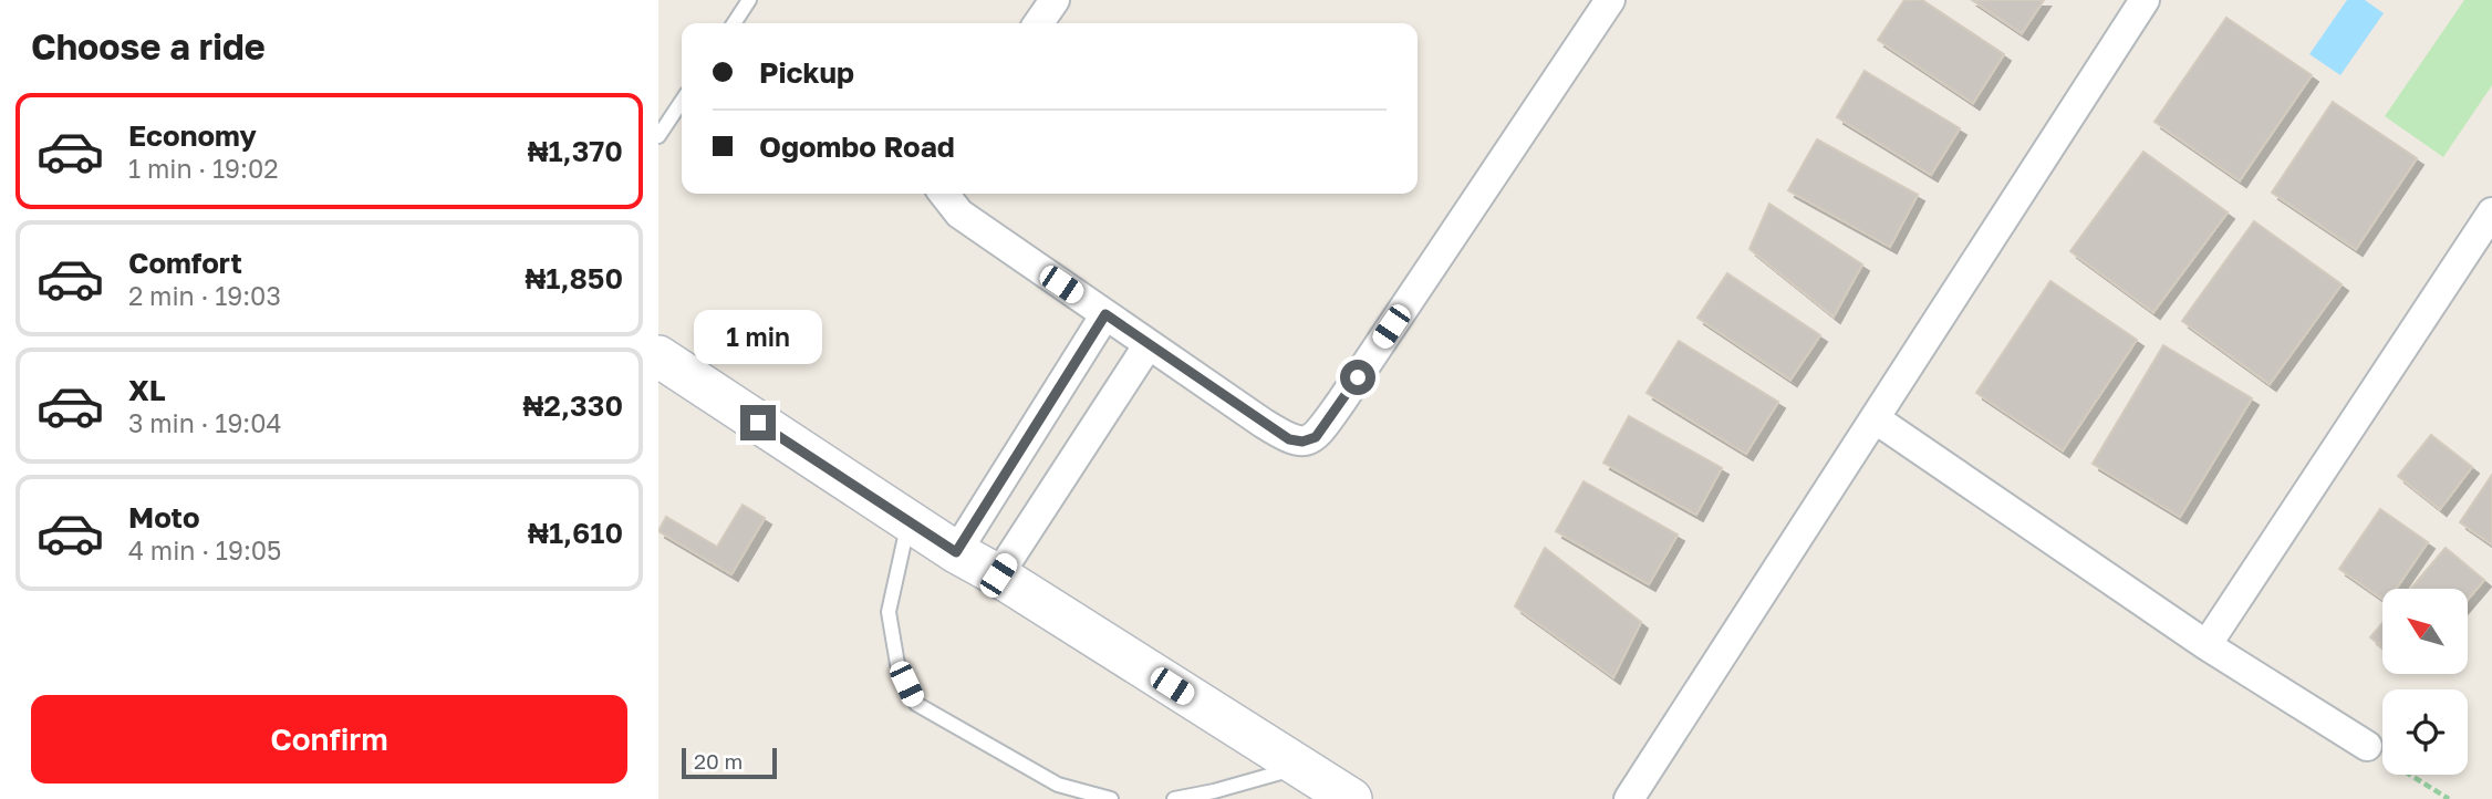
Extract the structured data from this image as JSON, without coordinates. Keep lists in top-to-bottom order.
{
  "scale_bar": "20 m",
  "north": "top left",
  "page": {
    "heading": "Choose a ride",
    "banner": ["Pickup", "Ogombo Road"],
    "list": [
      {
        "name": "Economy",
        "note": "1 min · 19:02",
        "value": "₦1,370"
      },
      {
        "name": "Comfort",
        "note": "2 min · 19:03",
        "value": "₦1,850"
      },
      {
        "name": "XL",
        "note": "3 min · 19:04",
        "value": "₦2,330"
      },
      {
        "name": "Moto",
        "note": "4 min · 19:05",
        "value": "₦1,610"
      }
    ],
    "bubble": "1 min",
    "buttons": "Confirm",
    "scale": "20 m"
  }
}
